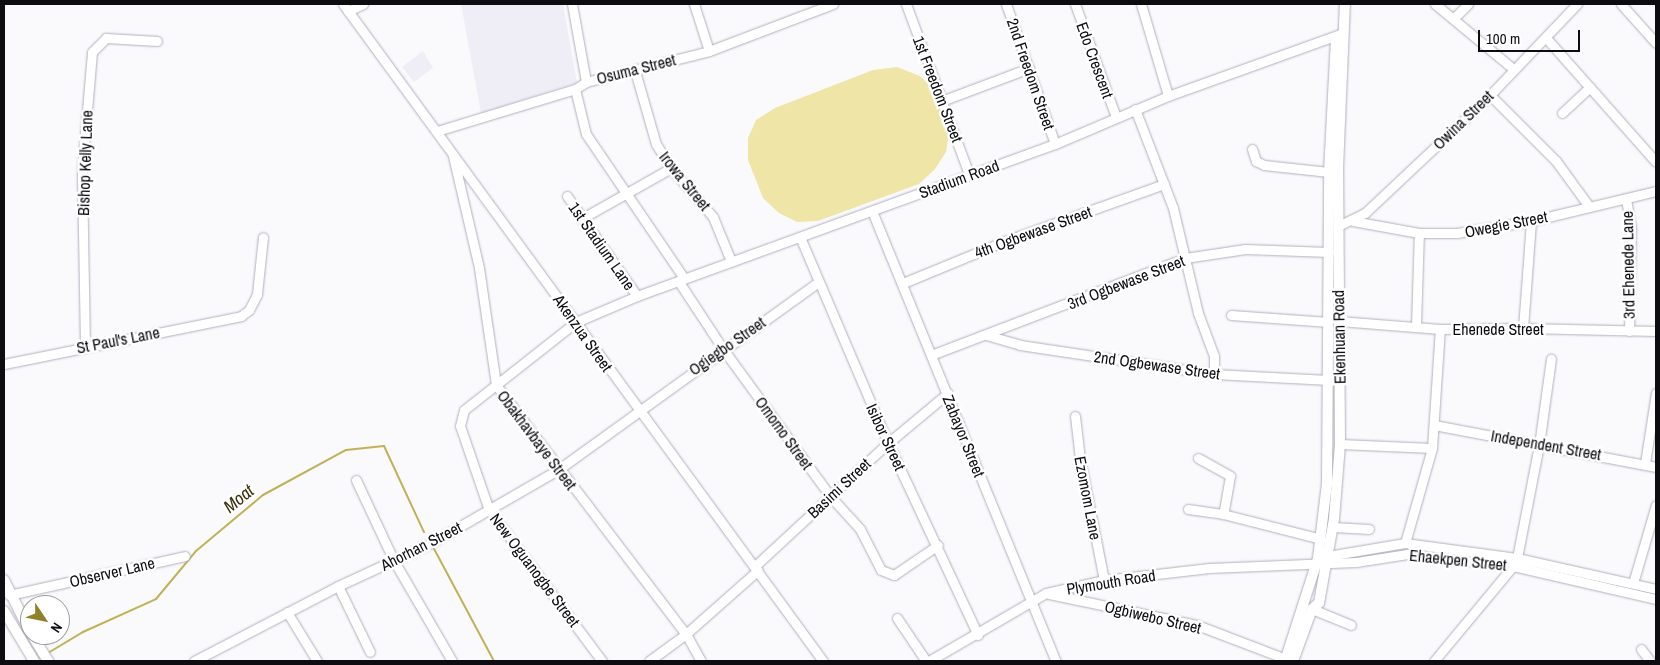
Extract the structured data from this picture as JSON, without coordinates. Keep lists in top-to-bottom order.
{
  "streets": {
    "main road": ["Ekenhuan Road"],
    "street": [
      "Edo Crescent",
      "Osuma Street",
      "2nd Freedom Street",
      "1st Freedom Street",
      "Owina Street",
      "Bishop Kelly Lane",
      "Stadium Road",
      "Irowa Street",
      "Owegie Street",
      "4th Ogbewase Street",
      "1st Stadium Lane",
      "3rd Ehenede Lane",
      "3rd Ogbewase Street",
      "Ehenede Street",
      "Akenzua Street",
      "St Paul's Lane",
      "Ogiegbo Street",
      "2nd Ogbewase Street",
      "Omomo Street",
      "Zabayor Street",
      "Isibor Street",
      "Obakhavbaye Street",
      "Independent Street",
      "Basimi Street",
      "Ezomom Lane",
      "Ahorhan Street",
      "Ehaekpen Street",
      "New Oguanogbe Street",
      "Observer Lane",
      "Plymouth Road",
      "Ogbiwebo Street"
    ]
  },
  "crossings": [
    ["Edo Crescent", "Stadium Road"],
    ["Osuma Street", "Irowa Street"],
    ["Osuma Street", "Akenzua Street"],
    ["Osuma Street", "Omomo Street"],
    ["2nd Freedom Street", "Stadium Road"],
    ["1st Freedom Street", "Stadium Road"],
    ["Owina Street", "Owegie Street"],
    ["Owina Street", "Ekenhuan Road"],
    ["Bishop Kelly Lane", "St Paul's Lane"],
    ["Stadium Road", "Irowa Street"],
    ["Stadium Road", "1st Stadium Lane"],
    ["Stadium Road", "Akenzua Street"],
    ["Stadium Road", "Ekenhuan Road"],
    ["Stadium Road", "Omomo Street"],
    ["Stadium Road", "Zabayor Street"],
    ["Stadium Road", "Isibor Street"],
    ["Stadium Road", "New Oguanogbe Street"],
    ["Owegie Street", "3rd Ehenede Lane"],
    ["4th Ogbewase Street", "Zabayor Street"],
    ["3rd Ehenede Lane", "Ehenede Street"],
    ["3rd Ogbewase Street", "Ekenhuan Road"],
    ["3rd Ogbewase Street", "2nd Ogbewase Street"],
    ["3rd Ogbewase Street", "Zabayor Street"],
    ["Ehenede Street", "Ekenhuan Road"],
    ["Akenzua Street", "Ogiegbo Street"],
    ["Akenzua Street", "Obakhavbaye Street"],
    ["Akenzua Street", "Basimi Street"],
    ["Akenzua Street", "Ahorhan Street"],
    ["Akenzua Street", "New Oguanogbe Street"],
    ["Ekenhuan Road", "2nd Ogbewase Street"],
    ["Ekenhuan Road", "Ehaekpen Street"],
    ["Ekenhuan Road", "Plymouth Road"],
    ["Ekenhuan Road", "Ogbiwebo Street"],
    ["Ogiegbo Street", "Omomo Street"],
    ["Ogiegbo Street", "Isibor Street"],
    ["Ogiegbo Street", "Ahorhan Street"],
    ["Omomo Street", "Isibor Street"],
    ["Omomo Street", "Basimi Street"],
    ["Zabayor Street", "Basimi Street"],
    ["Zabayor Street", "Plymouth Road"],
    ["Isibor Street", "Basimi Street"],
    ["Isibor Street", "Plymouth Road"],
    ["Obakhavbaye Street", "Basimi Street"],
    ["Obakhavbaye Street", "Ahorhan Street"],
    ["Obakhavbaye Street", "New Oguanogbe Street"],
    ["Ezomom Lane", "Plymouth Road"],
    ["Ahorhan Street", "New Oguanogbe Street"],
    ["Ehaekpen Street", "Plymouth Road"],
    ["Plymouth Road", "Ogbiwebo Street"]
  ],
  "water": ["Moat"],
  "scale_bar": "100 m",
  "north": "bottom right"
}
